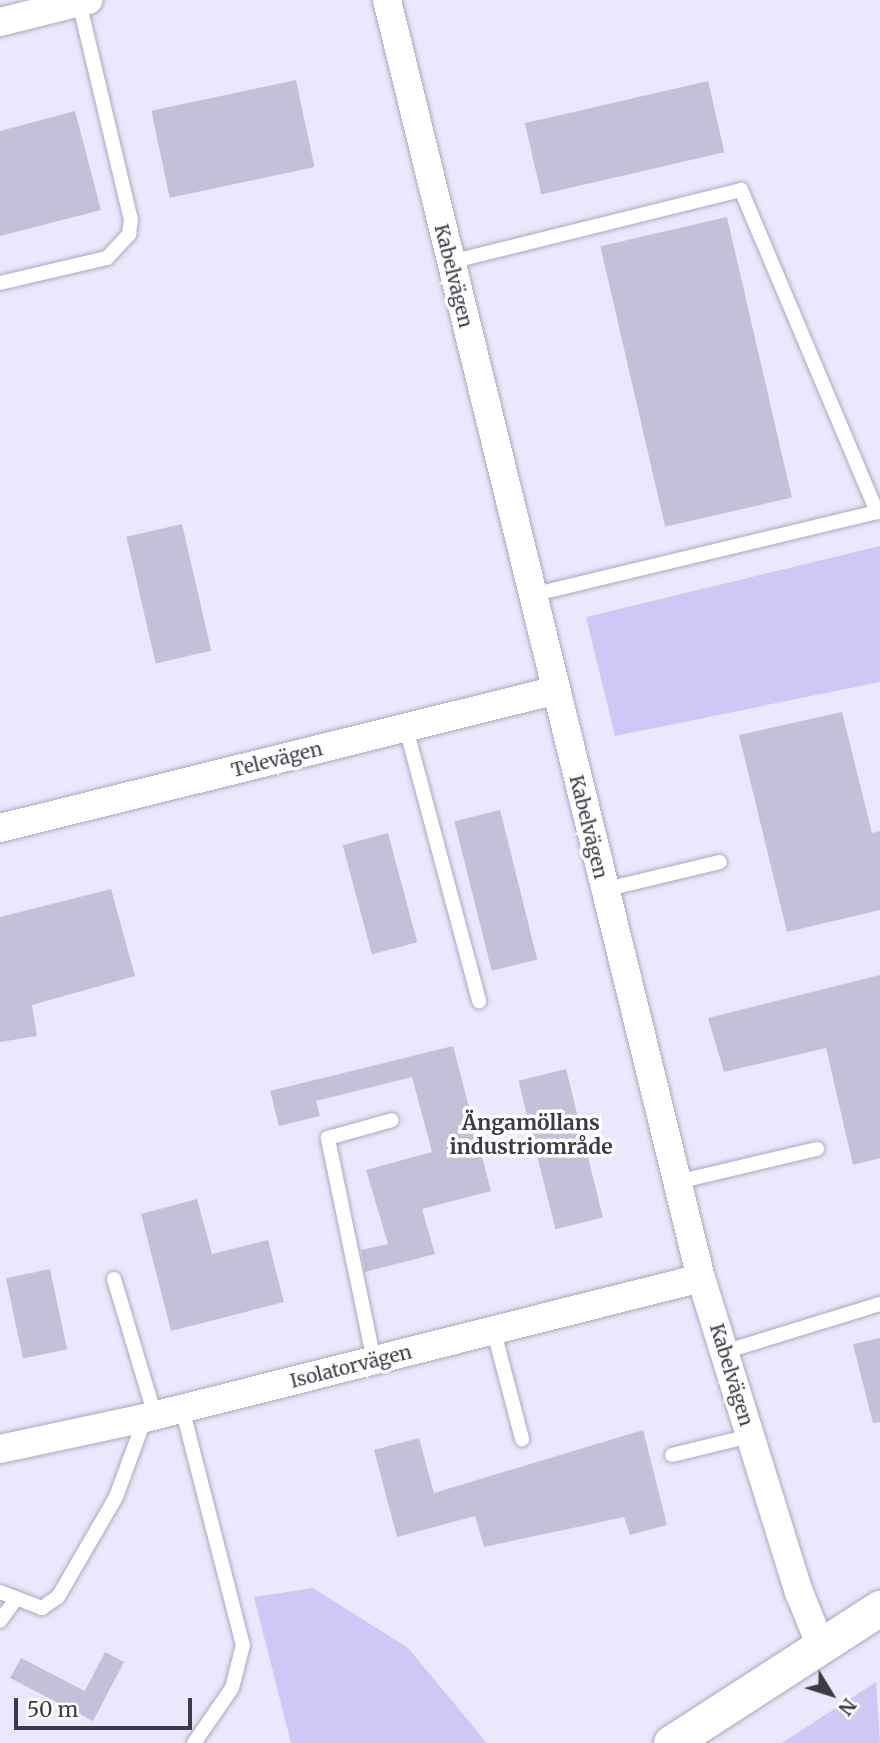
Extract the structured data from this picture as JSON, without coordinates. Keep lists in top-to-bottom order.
{
  "streets": {
    "street": ["Kabelvägen", "Televägen", "Isolatorvägen"]
  },
  "crossings": [
    ["Kabelvägen", "Televägen"],
    ["Kabelvägen", "Isolatorvägen"]
  ],
  "districts": ["Ängamöllans industriområde"],
  "scale_bar": "50 m",
  "north": "bottom right"
}
